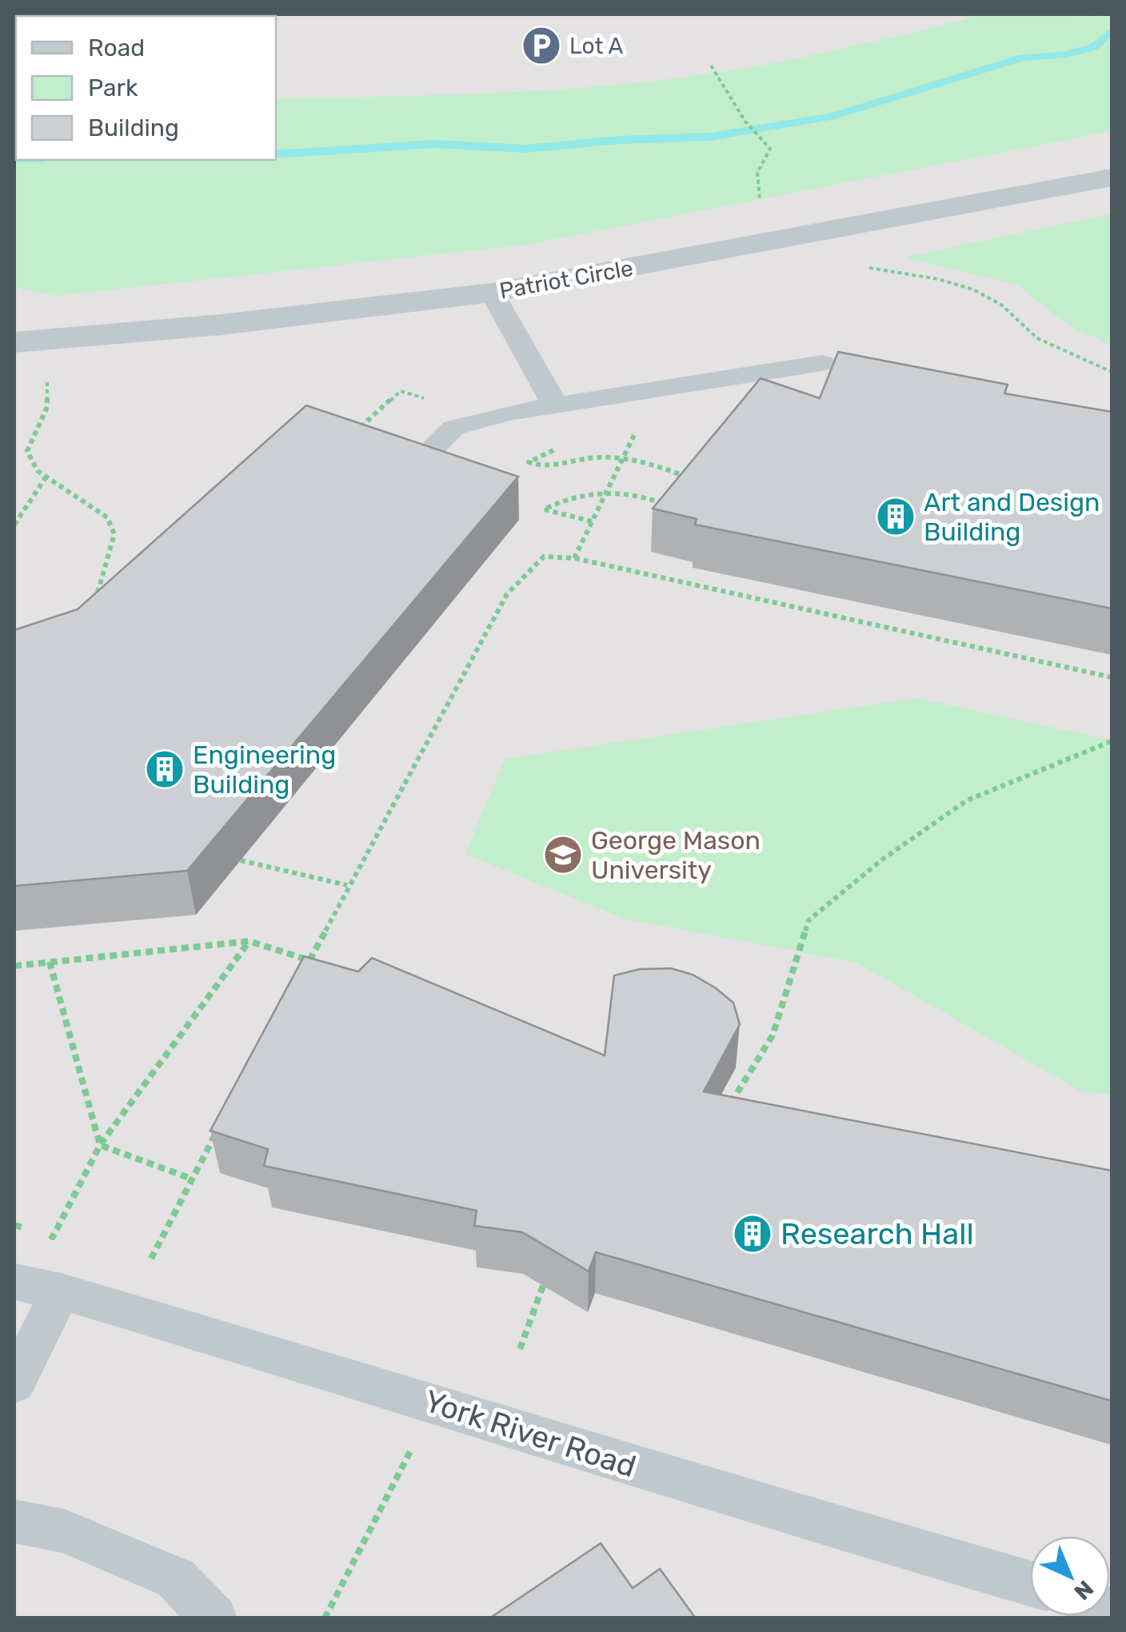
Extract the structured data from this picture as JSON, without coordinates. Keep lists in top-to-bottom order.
{
  "streets": {
    "street": ["Patriot Circle"],
    "lane": ["York River Road"]
  },
  "places": {
    "parking": ["Lot A"],
    "building": ["Art and Design Building", "Engineering Building", "Research Hall"],
    "school or university": ["George Mason University"]
  },
  "legend": ["Road", "Park", "Building"],
  "north": "bottom right"
}
